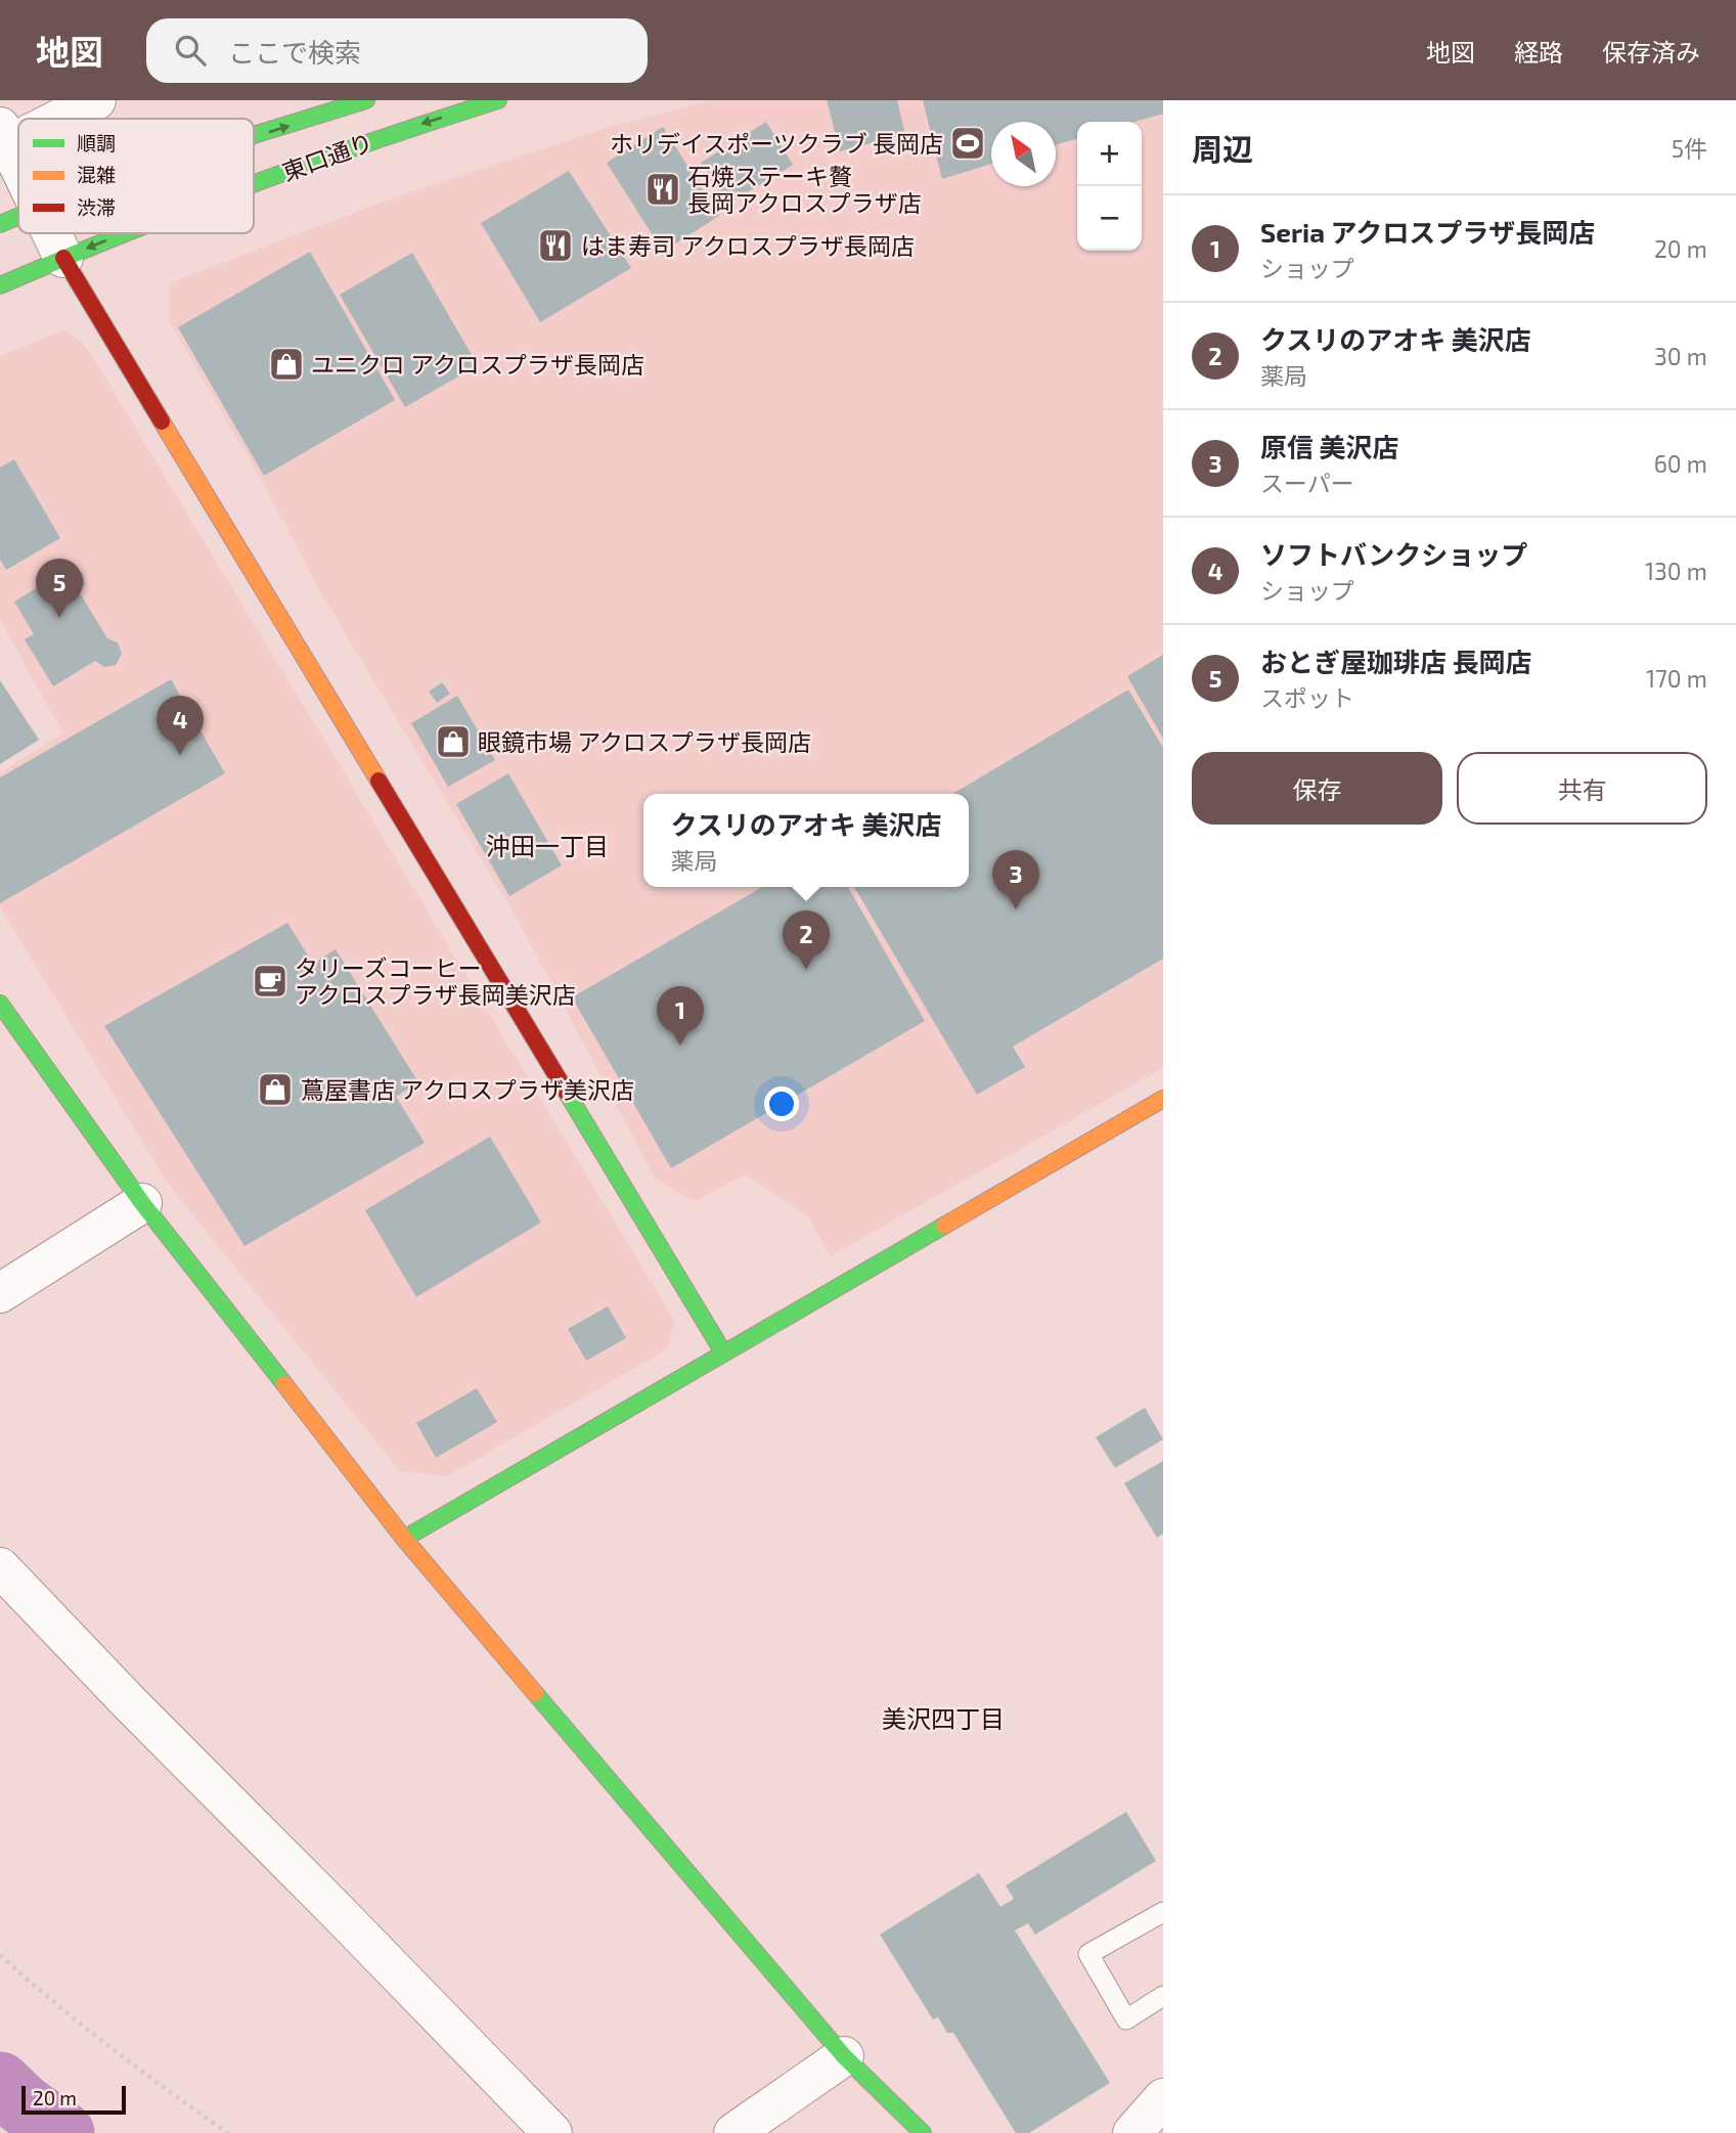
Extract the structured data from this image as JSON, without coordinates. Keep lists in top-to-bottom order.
{
  "streets": {
    "street": ["東口通り"]
  },
  "districts": ["沖田一丁目", "美沢四丁目"],
  "places": {
    "sports": ["ホリデイスポーツクラブ 長岡店"],
    "restaurant": ["石焼ステーキ贅 長岡アクロスプラザ店", "はま寿司 アクロスプラザ長岡店"],
    "shop": ["ユニクロ アクロスプラザ長岡店", "眼鏡市場 アクロスプラザ長岡店", "蔦屋書店 アクロスプラザ美沢店"],
    "cafe": ["タリーズコーヒー アクロスプラザ長岡美沢店"]
  },
  "legend": ["順調", "混雑", "渋滞"],
  "scale_bar": "20 m",
  "north": "top left",
  "page": {
    "header": "地図",
    "search": "ここで検索",
    "nav": ["地図", "経路", "保存済み"],
    "heading": ["周辺", "5件"],
    "map_buttons": ["+", "−"],
    "list": [
      {
        "mark": "1",
        "name": "Seria アクロスプラザ長岡店",
        "note": "ショップ",
        "value": "20 m"
      },
      {
        "mark": "2",
        "name": "クスリのアオキ 美沢店",
        "note": "薬局",
        "value": "30 m"
      },
      {
        "mark": "3",
        "name": "原信 美沢店",
        "note": "スーパー",
        "value": "60 m"
      },
      {
        "mark": "4",
        "name": "ソフトバンクショップ",
        "note": "ショップ",
        "value": "130 m"
      },
      {
        "mark": "5",
        "name": "おとぎ屋珈琲店 長岡店",
        "note": "スポット",
        "value": "170 m"
      }
    ],
    "pins": [
      "5",
      "4",
      "3",
      "2",
      "1"
    ],
    "buttons": ["保存", "共有"],
    "popup": ["クスリのアオキ 美沢店", "薬局"],
    "scale": "20 m"
  }
}
